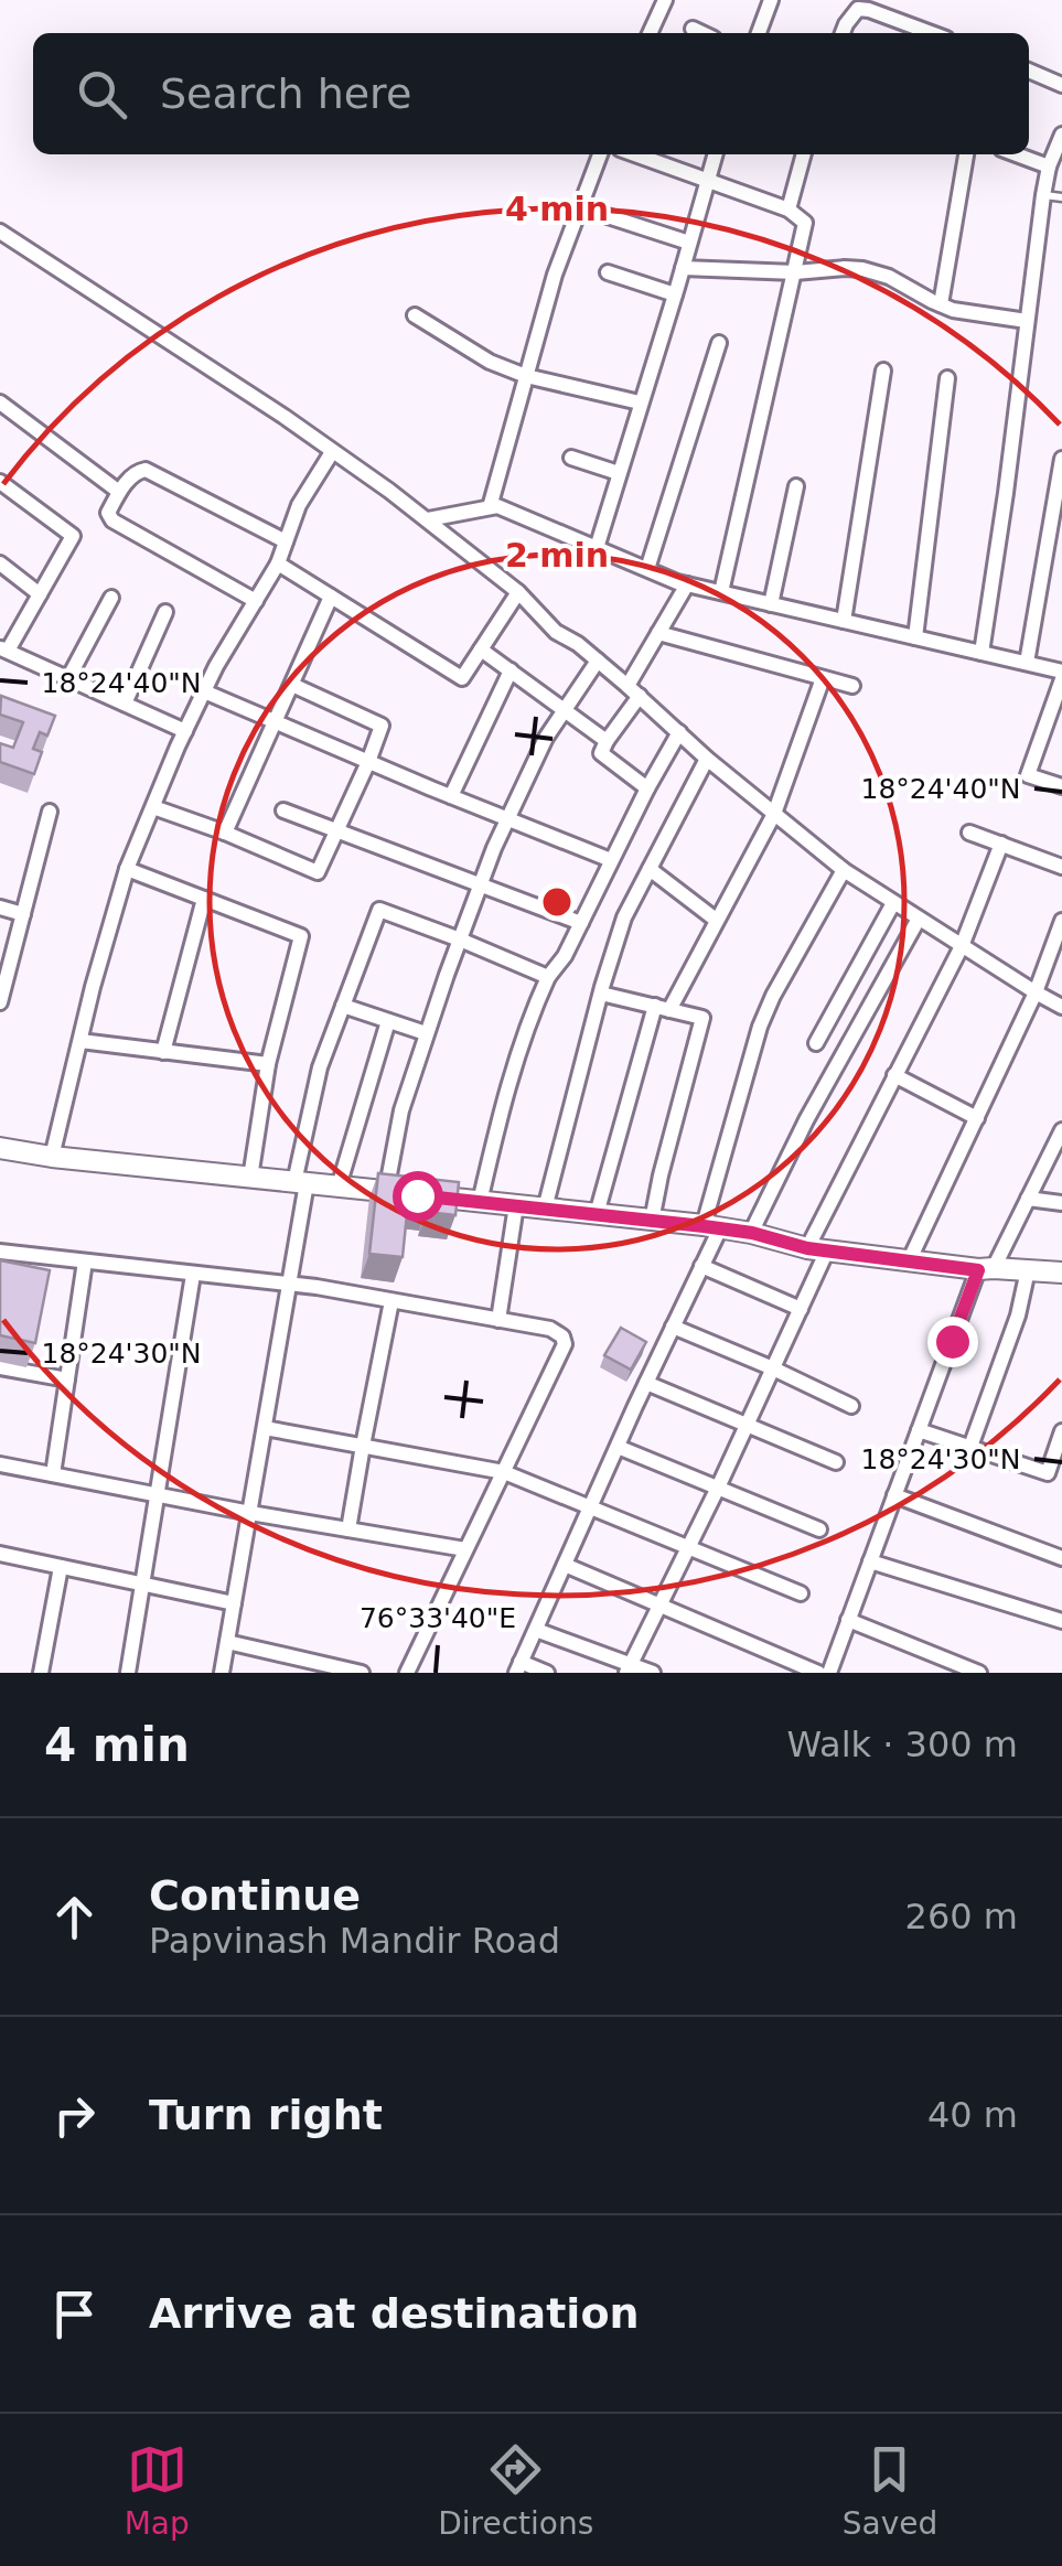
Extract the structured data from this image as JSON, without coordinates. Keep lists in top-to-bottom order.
{
  "page": {
    "search": "Search here",
    "heading": ["4 min", "Walk · 300 m"],
    "list": [
      ["Continue", "Papvinash Mandir Road", "260 m"],
      ["Turn right", "40 m"],
      "Arrive at destination"
    ],
    "nav": ["Map", "Directions", "Saved"]
  },
  "coordinates": ["18°24'40\"N", "18°24'30\"N", "76°33'40\"E"],
  "rings": ["4 min", "2 min"]
}
